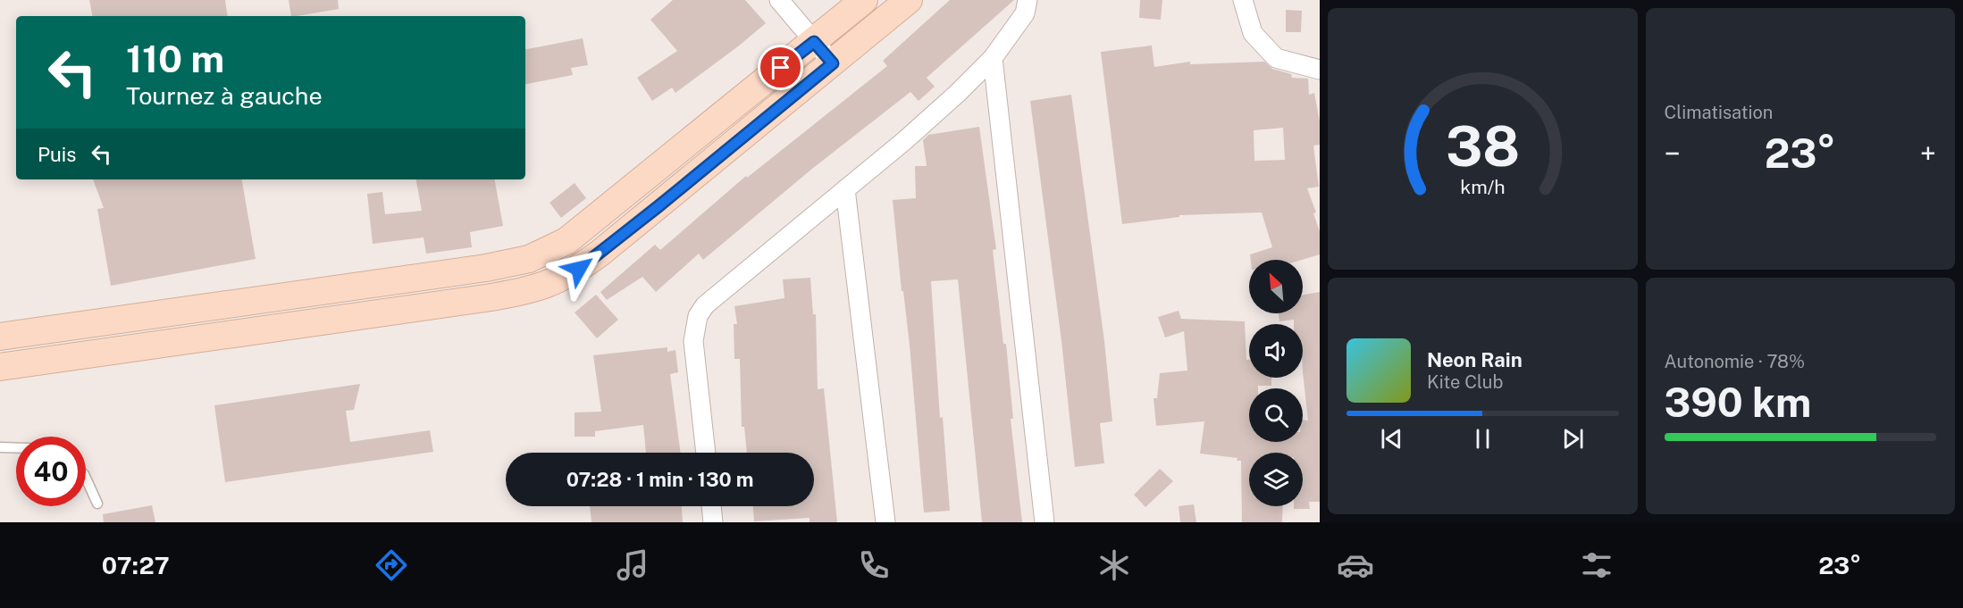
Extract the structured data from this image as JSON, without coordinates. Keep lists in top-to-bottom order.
{
  "north": "top left",
  "page": {
    "tile": [
      "Climatisation",
      ["Autonomie · 78%", "390 km"]
    ],
    "turn": ["110 m", "Tournez à gauche"],
    "then": "Puis",
    "heat": ["−", "23°", "+"],
    "song": ["Neon Rain", "Kite Club"],
    "limit": "40",
    "trip": "07:28 · 1 min · 130 m",
    "tabs": ["07:27", "23°"],
    "gauge": ["38", "km/h"]
  }
}
